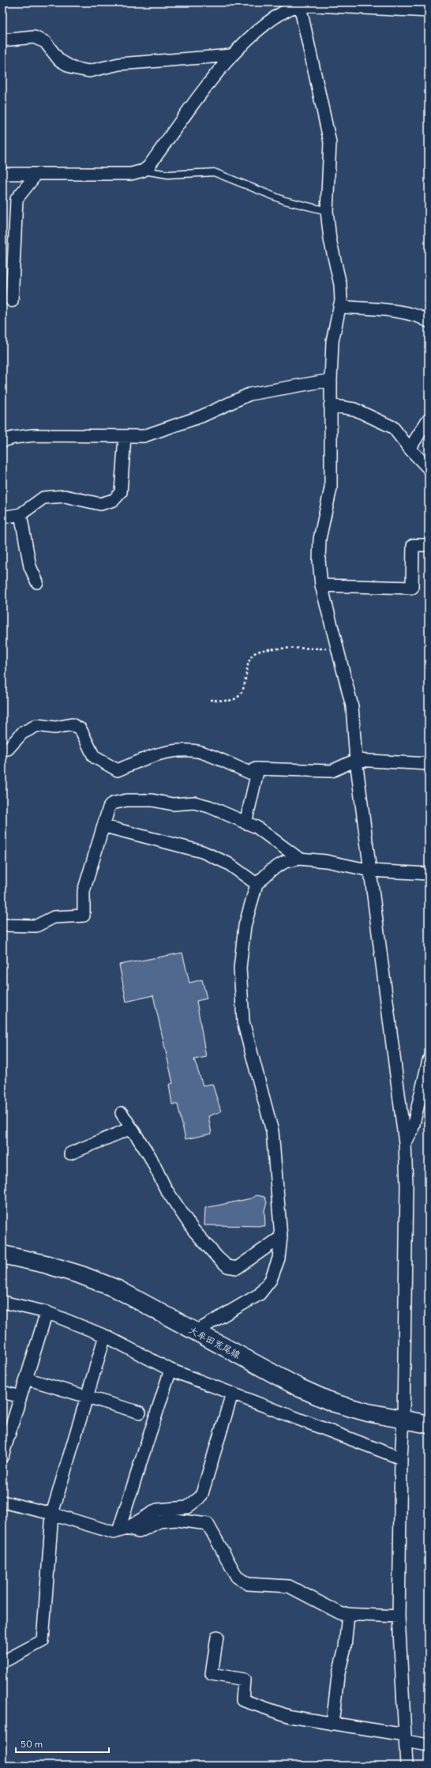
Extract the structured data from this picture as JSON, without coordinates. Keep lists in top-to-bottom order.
{
  "streets": {
    "main road": ["大牟田荒尾線"]
  },
  "scale_bar": "50 m"
}
